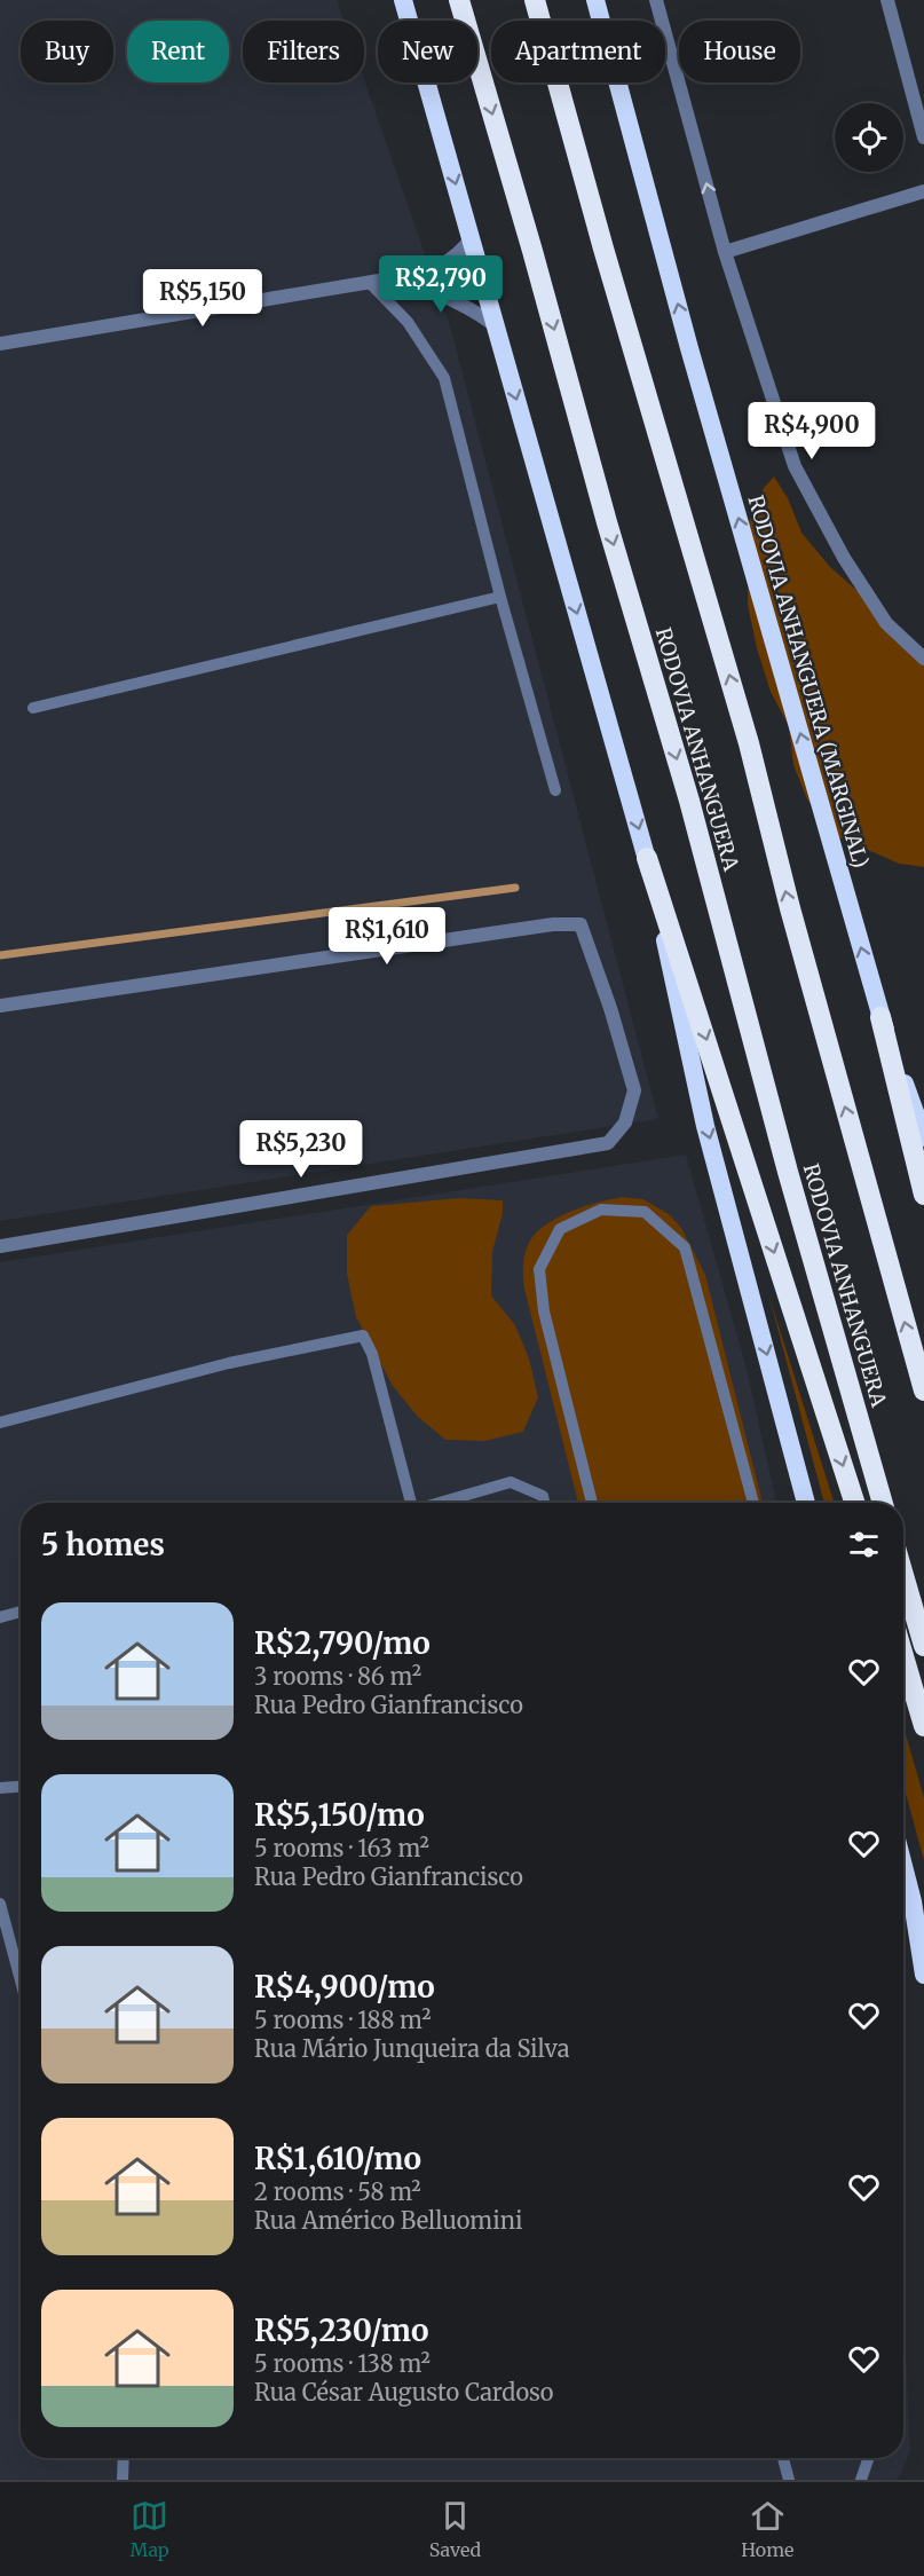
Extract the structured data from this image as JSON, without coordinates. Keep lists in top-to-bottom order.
{
  "streets": {
    "highway": ["RODOVIA ANHANGUERA (MARGINAL)", "RODOVIA ANHANGUERA"]
  },
  "page": {
    "chip": [
      "Buy",
      "Rent",
      "Filters",
      "New",
      "Apartment",
      "House"
    ],
    "price": [
      "R$2,790",
      "R$5,150",
      "R$4,900",
      "R$1,610",
      "R$5,230"
    ],
    "heading": "5 homes",
    "list": [
      {
        "name": "R$2,790/mo",
        "note": "3 rooms · 86 m² · Rua Pedro Gianfrancisco"
      },
      {
        "name": "R$5,150/mo",
        "note": "5 rooms · 163 m² · Rua Pedro Gianfrancisco"
      },
      {
        "name": "R$4,900/mo",
        "note": "5 rooms · 188 m² · Rua Mário Junqueira da Silva"
      },
      {
        "name": "R$1,610/mo",
        "note": "2 rooms · 58 m² · Rua Américo Belluomini"
      },
      {
        "name": "R$5,230/mo",
        "note": "5 rooms · 138 m² · Rua César Augusto Cardoso"
      }
    ],
    "tabs": ["Map", "Saved", "Home"]
  }
}
